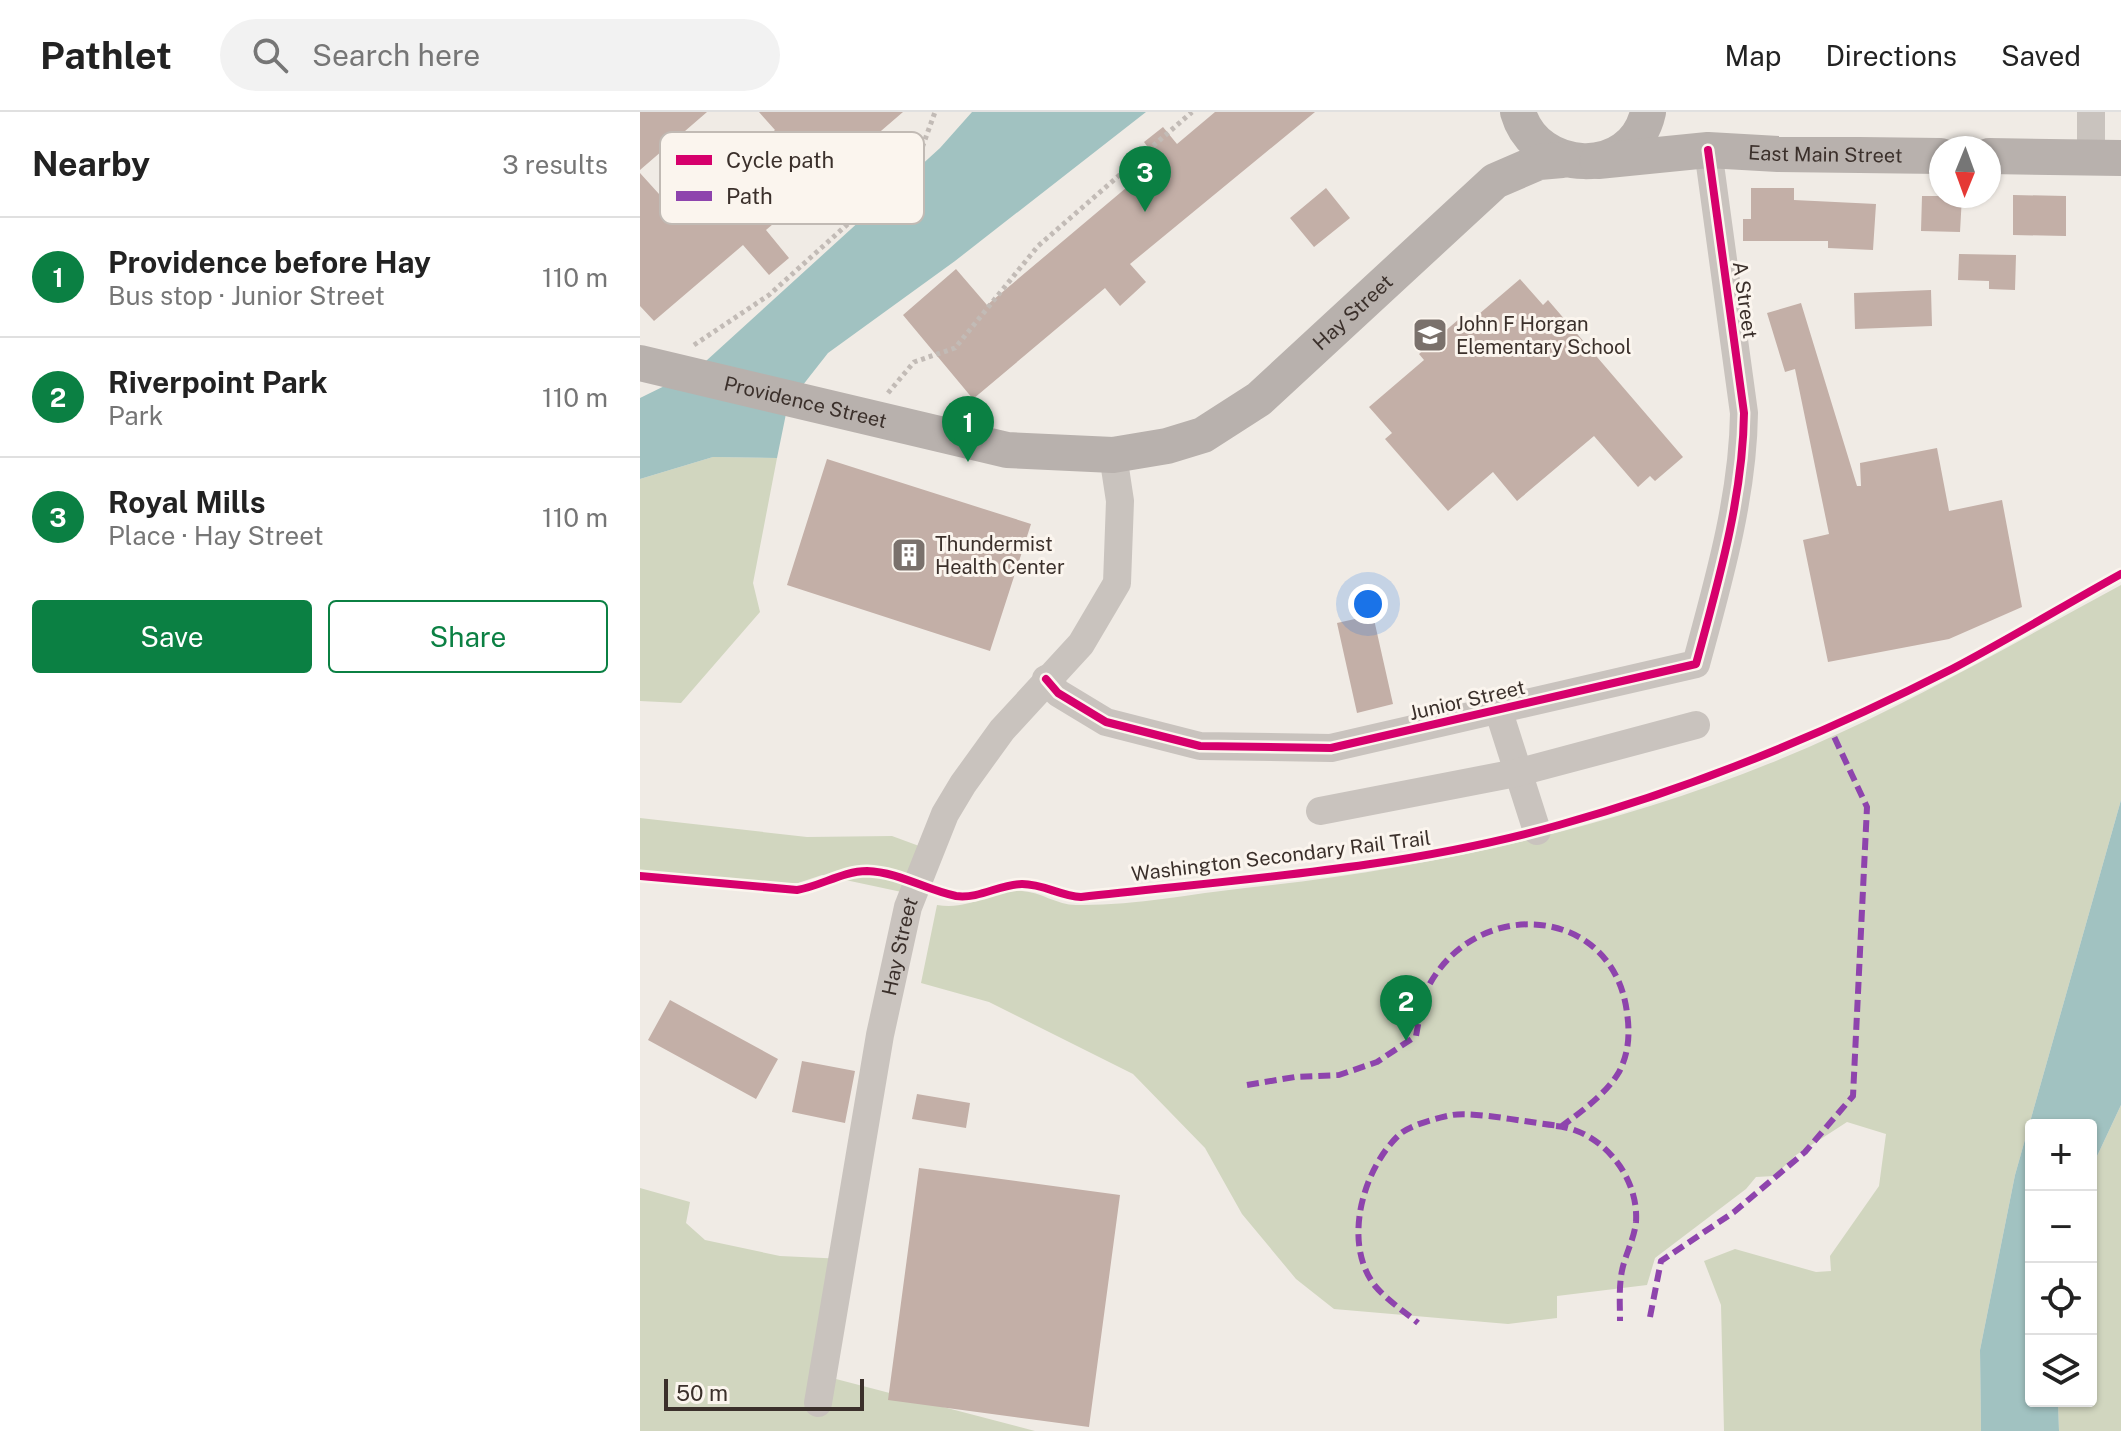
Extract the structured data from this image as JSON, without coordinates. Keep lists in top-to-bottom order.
{
  "streets": {
    "main road": ["East Main Street", "Hay Street", "Providence Street"],
    "street": ["A Street", "Junior Street"],
    "cycle path": ["Washington Secondary Rail Trail"]
  },
  "crossings": [
    ["East Main Street", "A Street"],
    ["East Main Street", "Hay Street"],
    ["A Street", "Junior Street"],
    ["Hay Street", "Providence Street"],
    ["Hay Street", "Junior Street"]
  ],
  "places": {
    "school or university": ["John F Horgan Elementary School"],
    "building": ["Thundermist Health Center"]
  },
  "legend": ["Cycle path", "Path"],
  "scale_bar": "50 m",
  "north": "bottom",
  "page": {
    "header": "Pathlet",
    "search": "Search here",
    "nav": ["Map", "Directions", "Saved"],
    "heading": ["Nearby", "3 results"],
    "pins": ["3", "1", "2"],
    "list": [
      {
        "mark": "1",
        "name": "Providence before Hay",
        "note": "Bus stop · Junior Street",
        "value": "110 m"
      },
      {
        "mark": "2",
        "name": "Riverpoint Park",
        "note": "Park",
        "value": "110 m"
      },
      {
        "mark": "3",
        "name": "Royal Mills",
        "note": "Place · Hay Street",
        "value": "110 m"
      }
    ],
    "buttons": ["Save", "Share"],
    "map_buttons": ["+", "−"],
    "scale": "50 m"
  }
}
